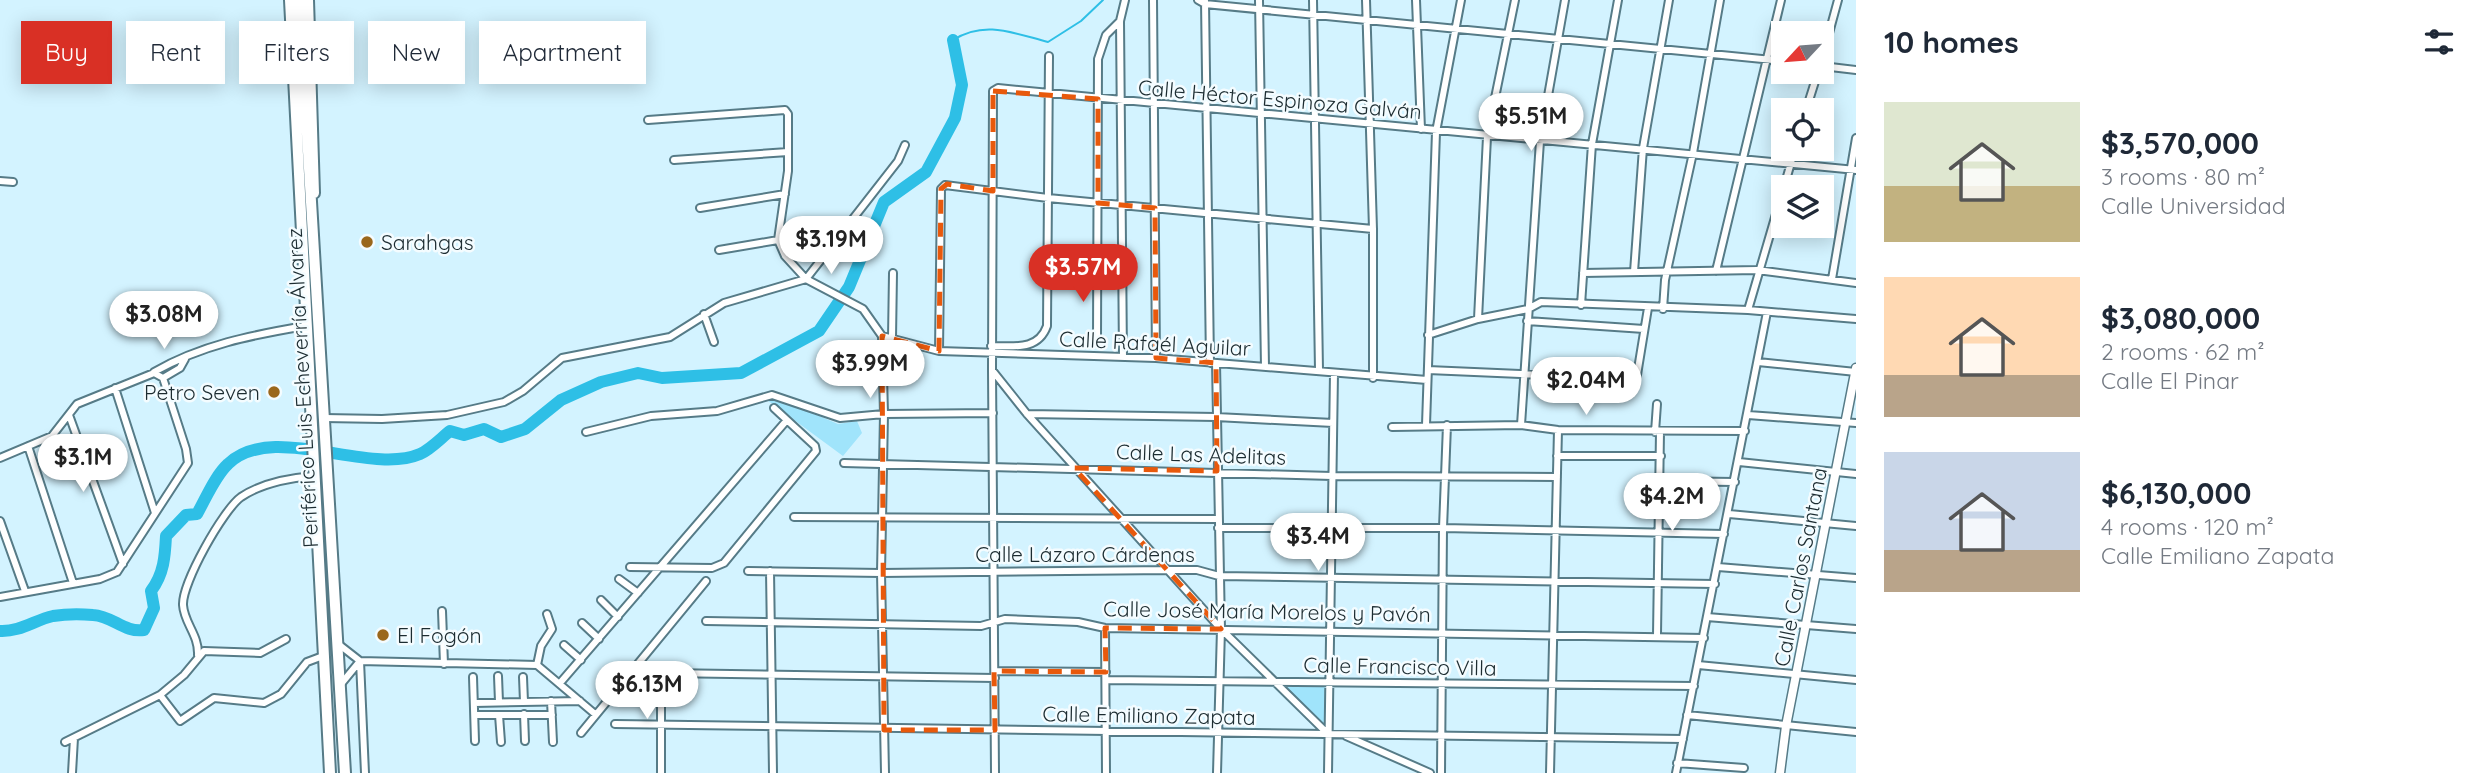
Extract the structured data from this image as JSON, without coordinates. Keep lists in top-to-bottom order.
{
  "streets": {
    "highway": ["Periférico Luis Echeverría Álvarez"],
    "street": [
      "Calle Héctor Espinoza Galván",
      "Calle Rafaél Aguilar",
      "Calle Las Adelitas",
      "Calle Lázaro Cárdenas",
      "Calle Carlos Santana",
      "Calle José María Morelos y Pavón",
      "Calle Francisco Villa",
      "Calle Emiliano Zapata"
    ]
  },
  "crossings": [
    ["Calle Francisco Villa", "Calle Emiliano Zapata"]
  ],
  "places": ["Sarahgas", "Petro Seven", "El Fogón"],
  "north": "bottom left",
  "page": {
    "heading": "10 homes",
    "chip": [
      "Buy",
      "Rent",
      "Filters",
      "New",
      "Apartment"
    ],
    "list": [
      {
        "name": "$3,570,000",
        "note": "3 rooms · 80 m² · Calle Universidad"
      },
      {
        "name": "$3,080,000",
        "note": "2 rooms · 62 m² · Calle El Pinar"
      },
      {
        "name": "$6,130,000",
        "note": "4 rooms · 120 m² · Calle Emiliano Zapata"
      }
    ],
    "price": [
      "$5.51M",
      "$3.19M",
      "$3.57M",
      "$3.08M",
      "$3.99M",
      "$2.04M",
      "$3.1M",
      "$4.2M",
      "$3.4M",
      "$6.13M"
    ]
  }
}
